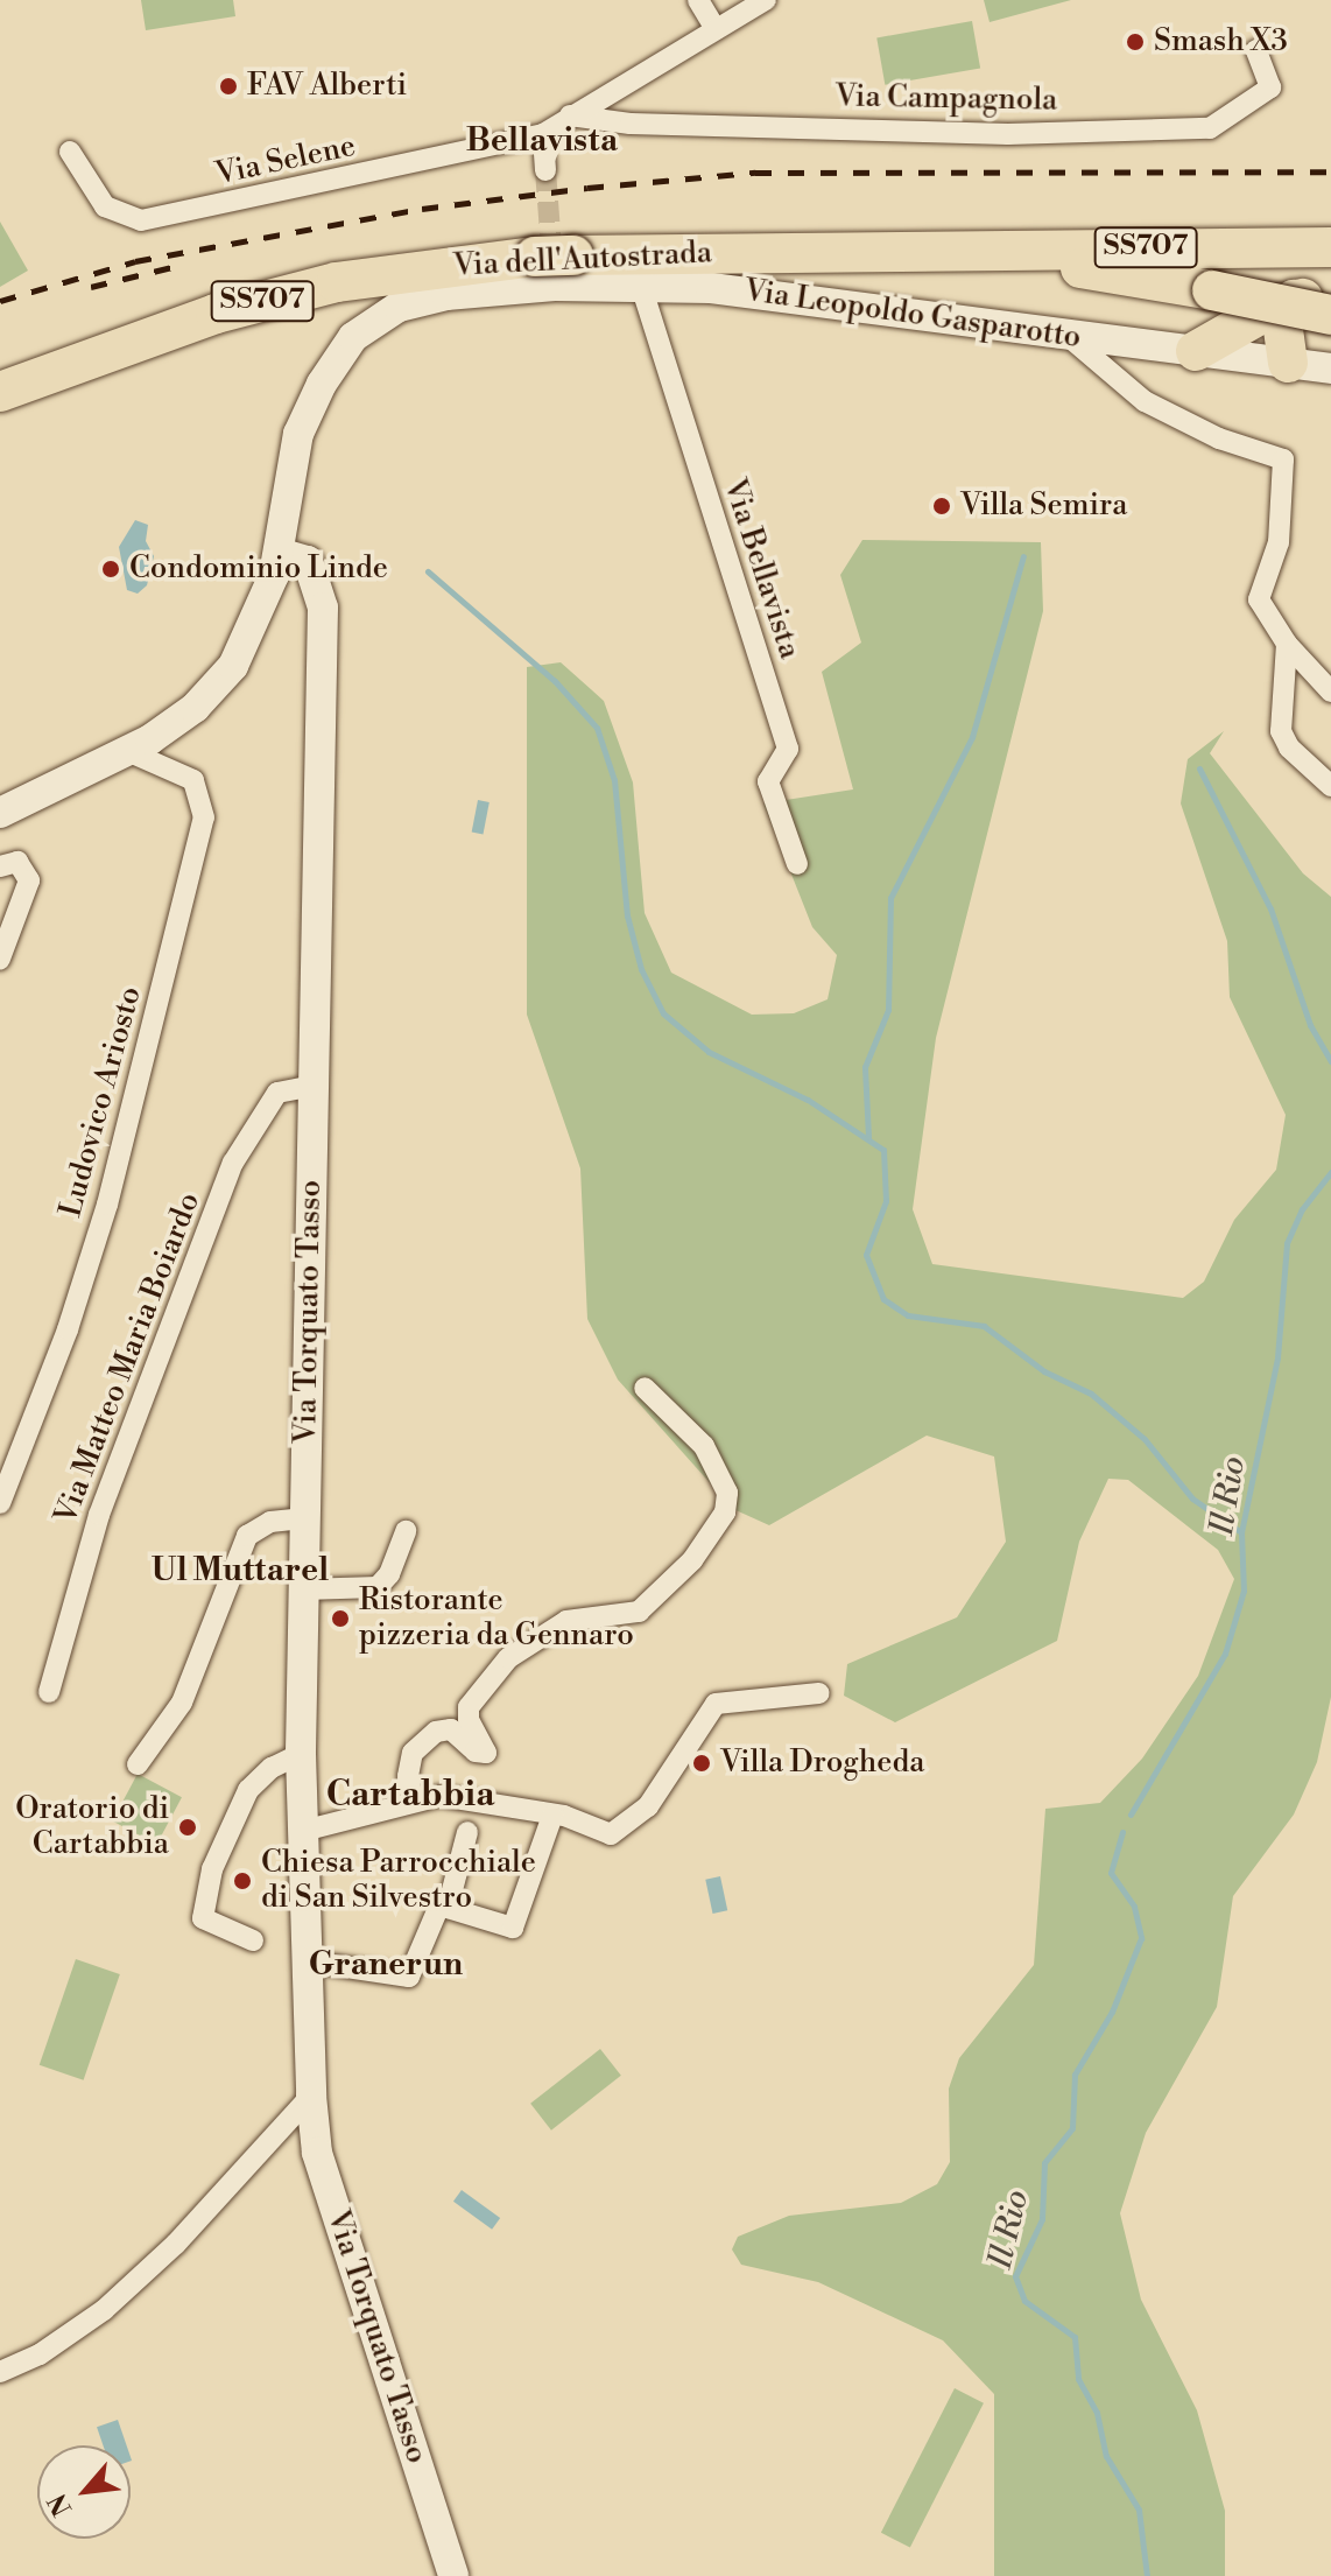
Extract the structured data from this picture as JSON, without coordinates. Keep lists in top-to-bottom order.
{
  "streets": {
    "highway": ["SS707", "Via dell'Autostrada"],
    "street": [
      "Via Campagnola",
      "Via Selene",
      "Via Leopoldo Gasparotto",
      "Via Bellavista",
      "Ludovico Ariosto",
      "Via Torquato Tasso",
      "Via Matteo Maria Boiardo"
    ]
  },
  "crossings": [
    ["SS707", "Via dell'Autostrada"],
    ["Via Leopoldo Gasparotto", "Via Bellavista"],
    ["Via Leopoldo Gasparotto", "Ludovico Ariosto"],
    ["Via Leopoldo Gasparotto", "Via Torquato Tasso"],
    ["Via Torquato Tasso", "Via Matteo Maria Boiardo"]
  ],
  "districts": [
    "Bellavista",
    "Ul Muttarel",
    "Cartabbia",
    "Granerun"
  ],
  "water": ["Il Rio"],
  "places": [
    "Smash X3",
    "FAV Alberti",
    "Villa Semira",
    "Condominio Linde",
    "Ristorante pizzeria da Gennaro",
    "Villa Drogheda",
    "Oratorio di Cartabbia",
    "Chiesa Parrocchiale di San Silvestro"
  ],
  "north": "bottom left"
}
